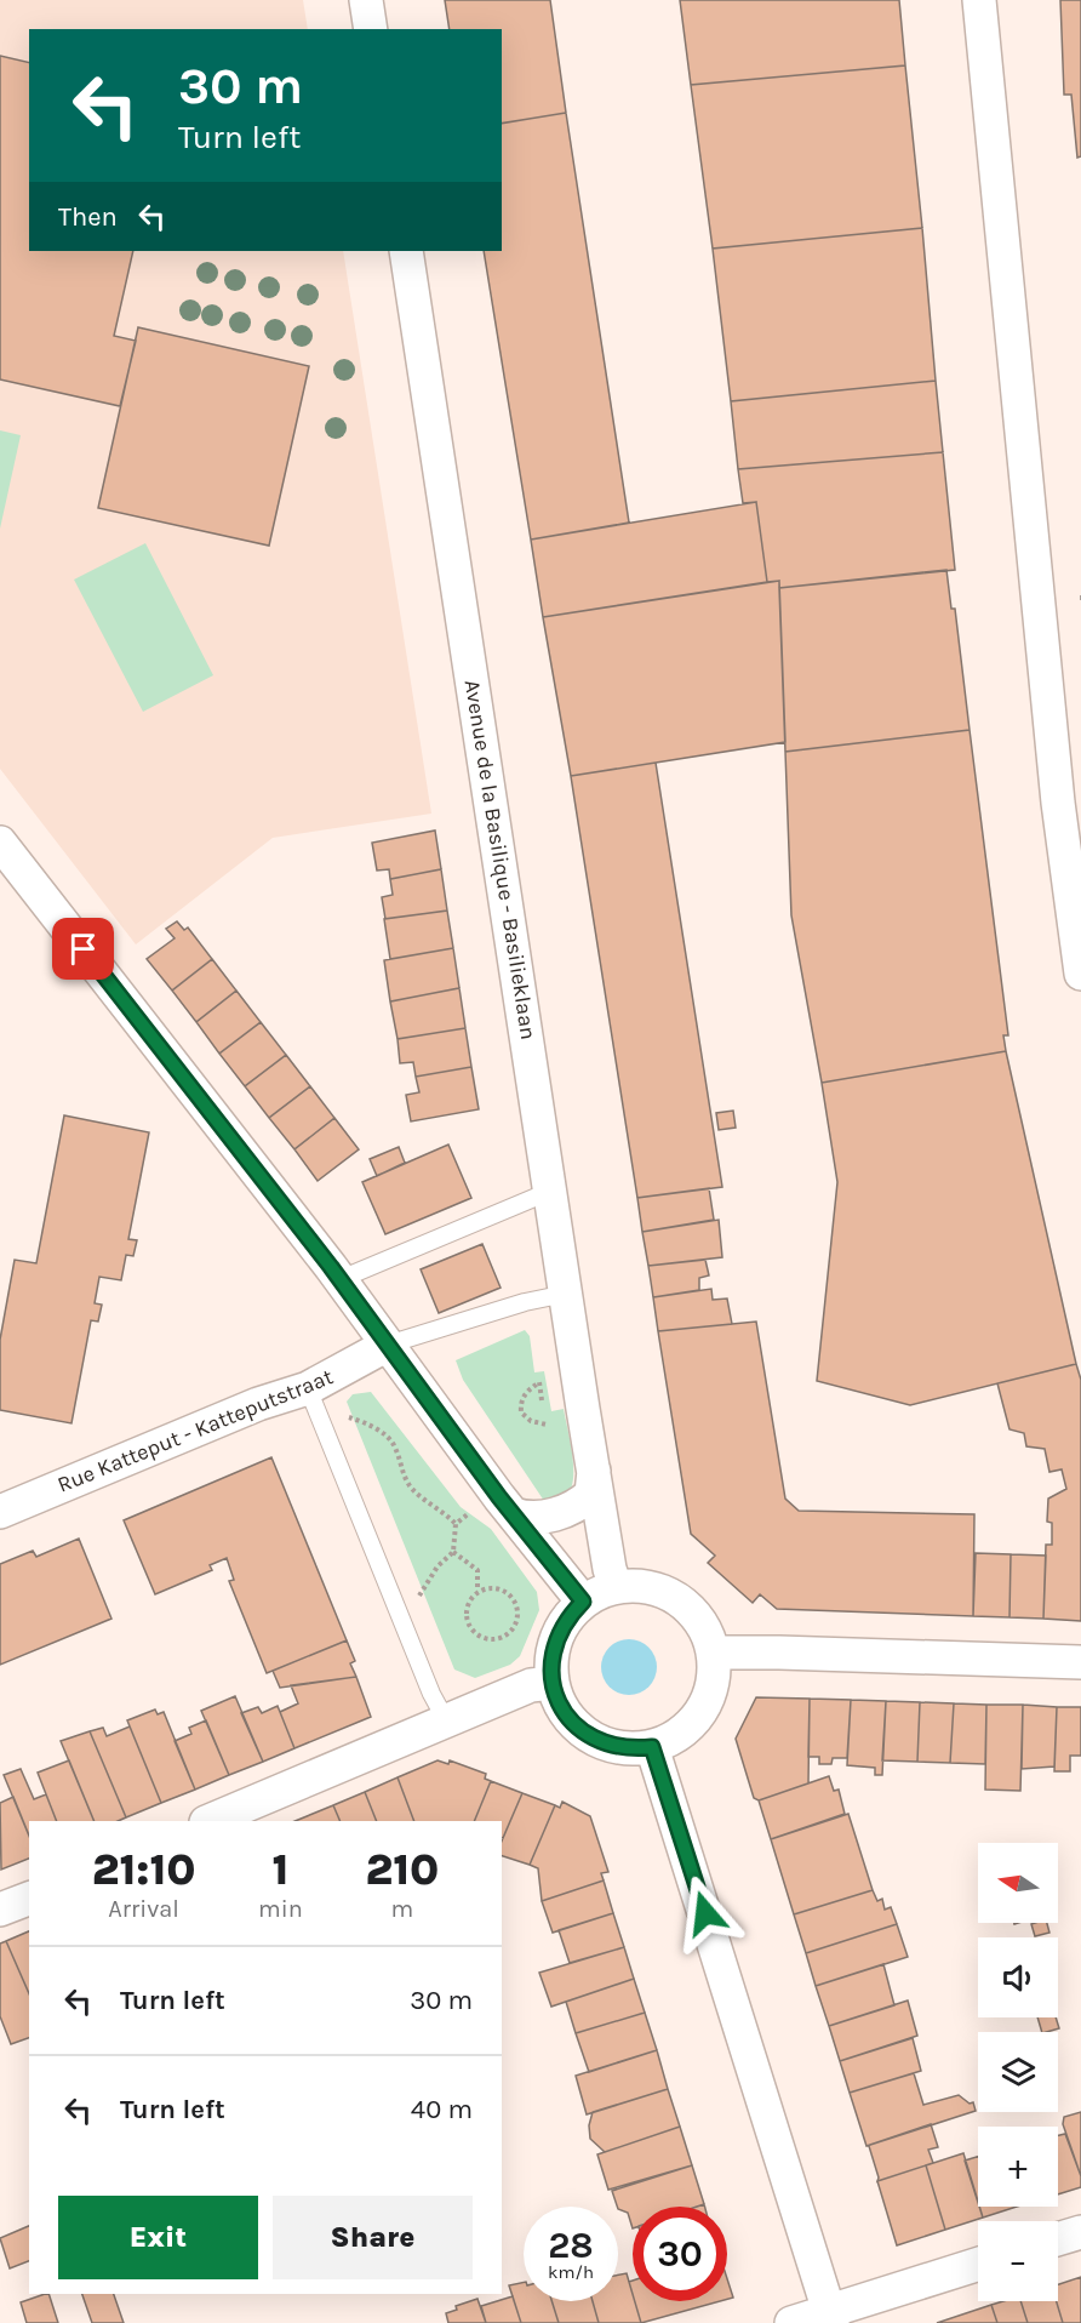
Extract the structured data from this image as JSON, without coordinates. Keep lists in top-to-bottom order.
{
  "streets": {
    "street": ["Avenue de la Basilique - Basilieklaan", "Rue Katteput - Katteputstraat"]
  },
  "north": "left",
  "page": {
    "turn": ["30 m", "Turn left"],
    "then": "Then",
    "eta": [
      "21:10",
      "Arrival",
      "1",
      "min",
      "210",
      "m"
    ],
    "map_buttons": ["+", "−"],
    "list": [
      {
        "name": "Turn left",
        "value": "30 m"
      },
      {
        "name": "Turn left",
        "value": "40 m"
      }
    ],
    "buttons": ["Exit", "Share"],
    "speed": "28 km/h",
    "limit": "30"
  }
}
